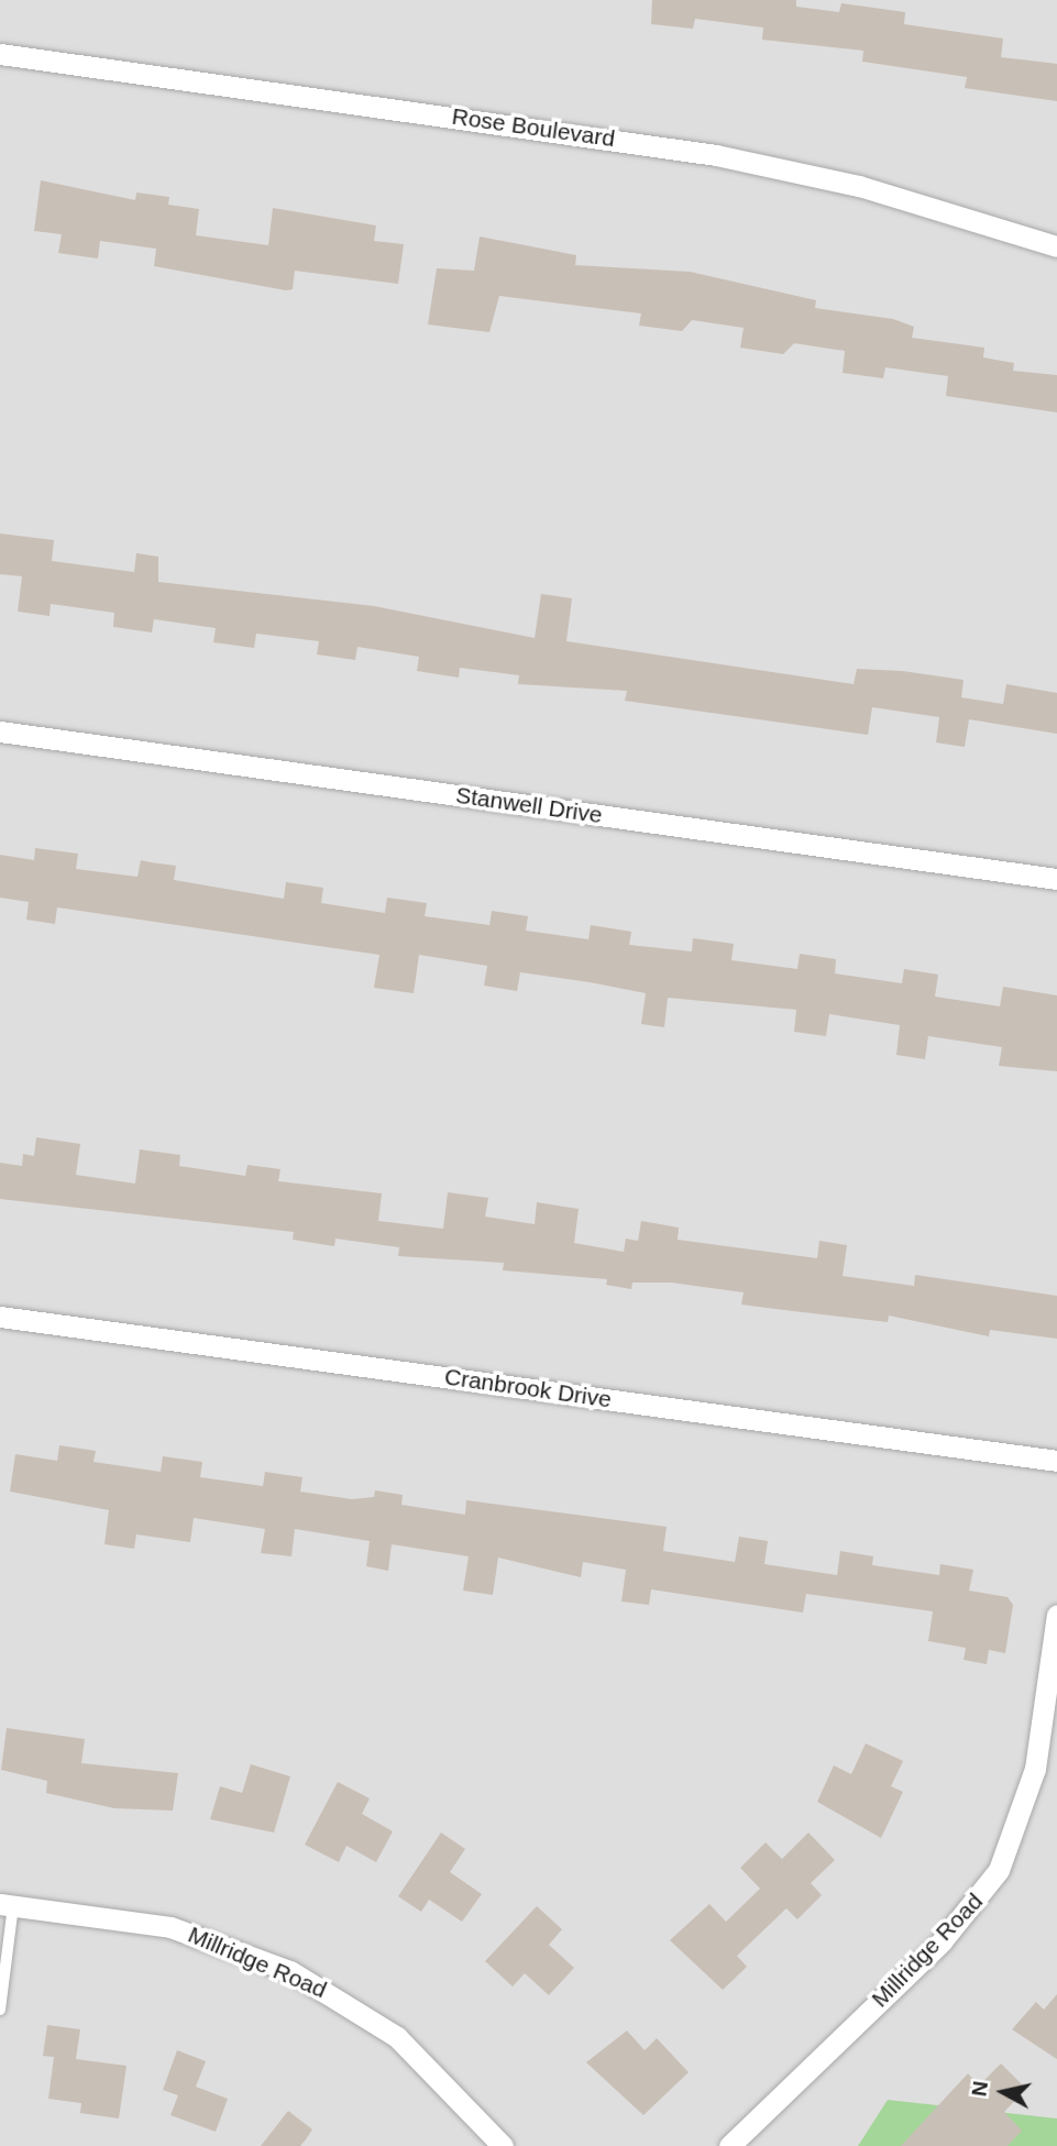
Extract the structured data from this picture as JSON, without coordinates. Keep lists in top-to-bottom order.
{
  "streets": {
    "street": [
      "Rose Boulevard",
      "Stanwell Drive",
      "Cranbrook Drive",
      "Millridge Road"
    ]
  },
  "north": "left"
}
